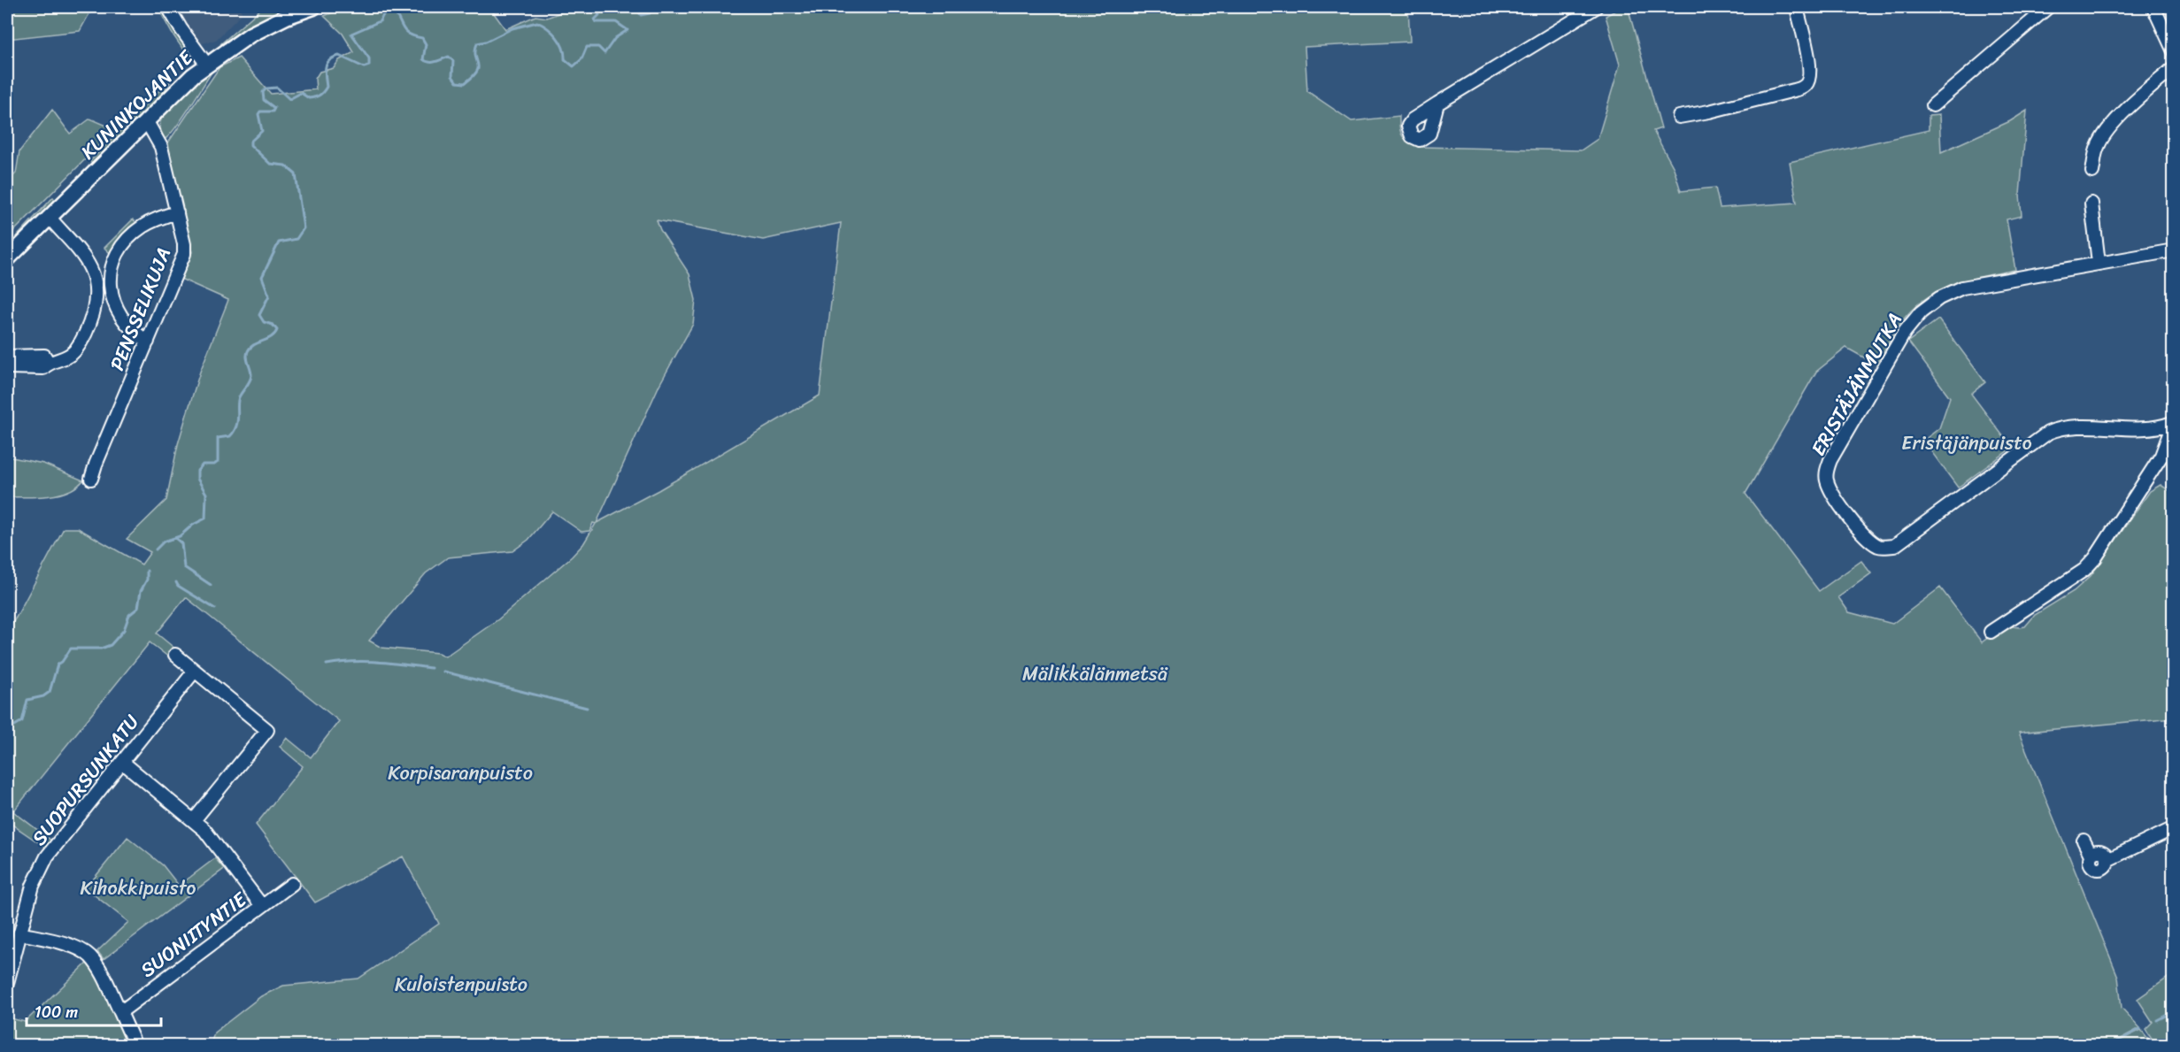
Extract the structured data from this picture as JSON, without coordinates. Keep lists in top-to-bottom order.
{
  "streets": {
    "main road": ["KUNINKOJANTIE"],
    "street": [
      "PENSSELIKUJA",
      "ERISTÄJÄNMUTKA",
      "SUOPURSUNKATU",
      "SUONIITYNTIE"
    ]
  },
  "crossings": [
    ["KUNINKOJANTIE", "PENSSELIKUJA"]
  ],
  "parks": [
    "Eristäjänpuisto",
    "Mälikkälänmetsä",
    "Korpisaranpuisto",
    "Kihokkipuisto",
    "Kuloistenpuisto"
  ],
  "scale_bar": "100 m"
}
